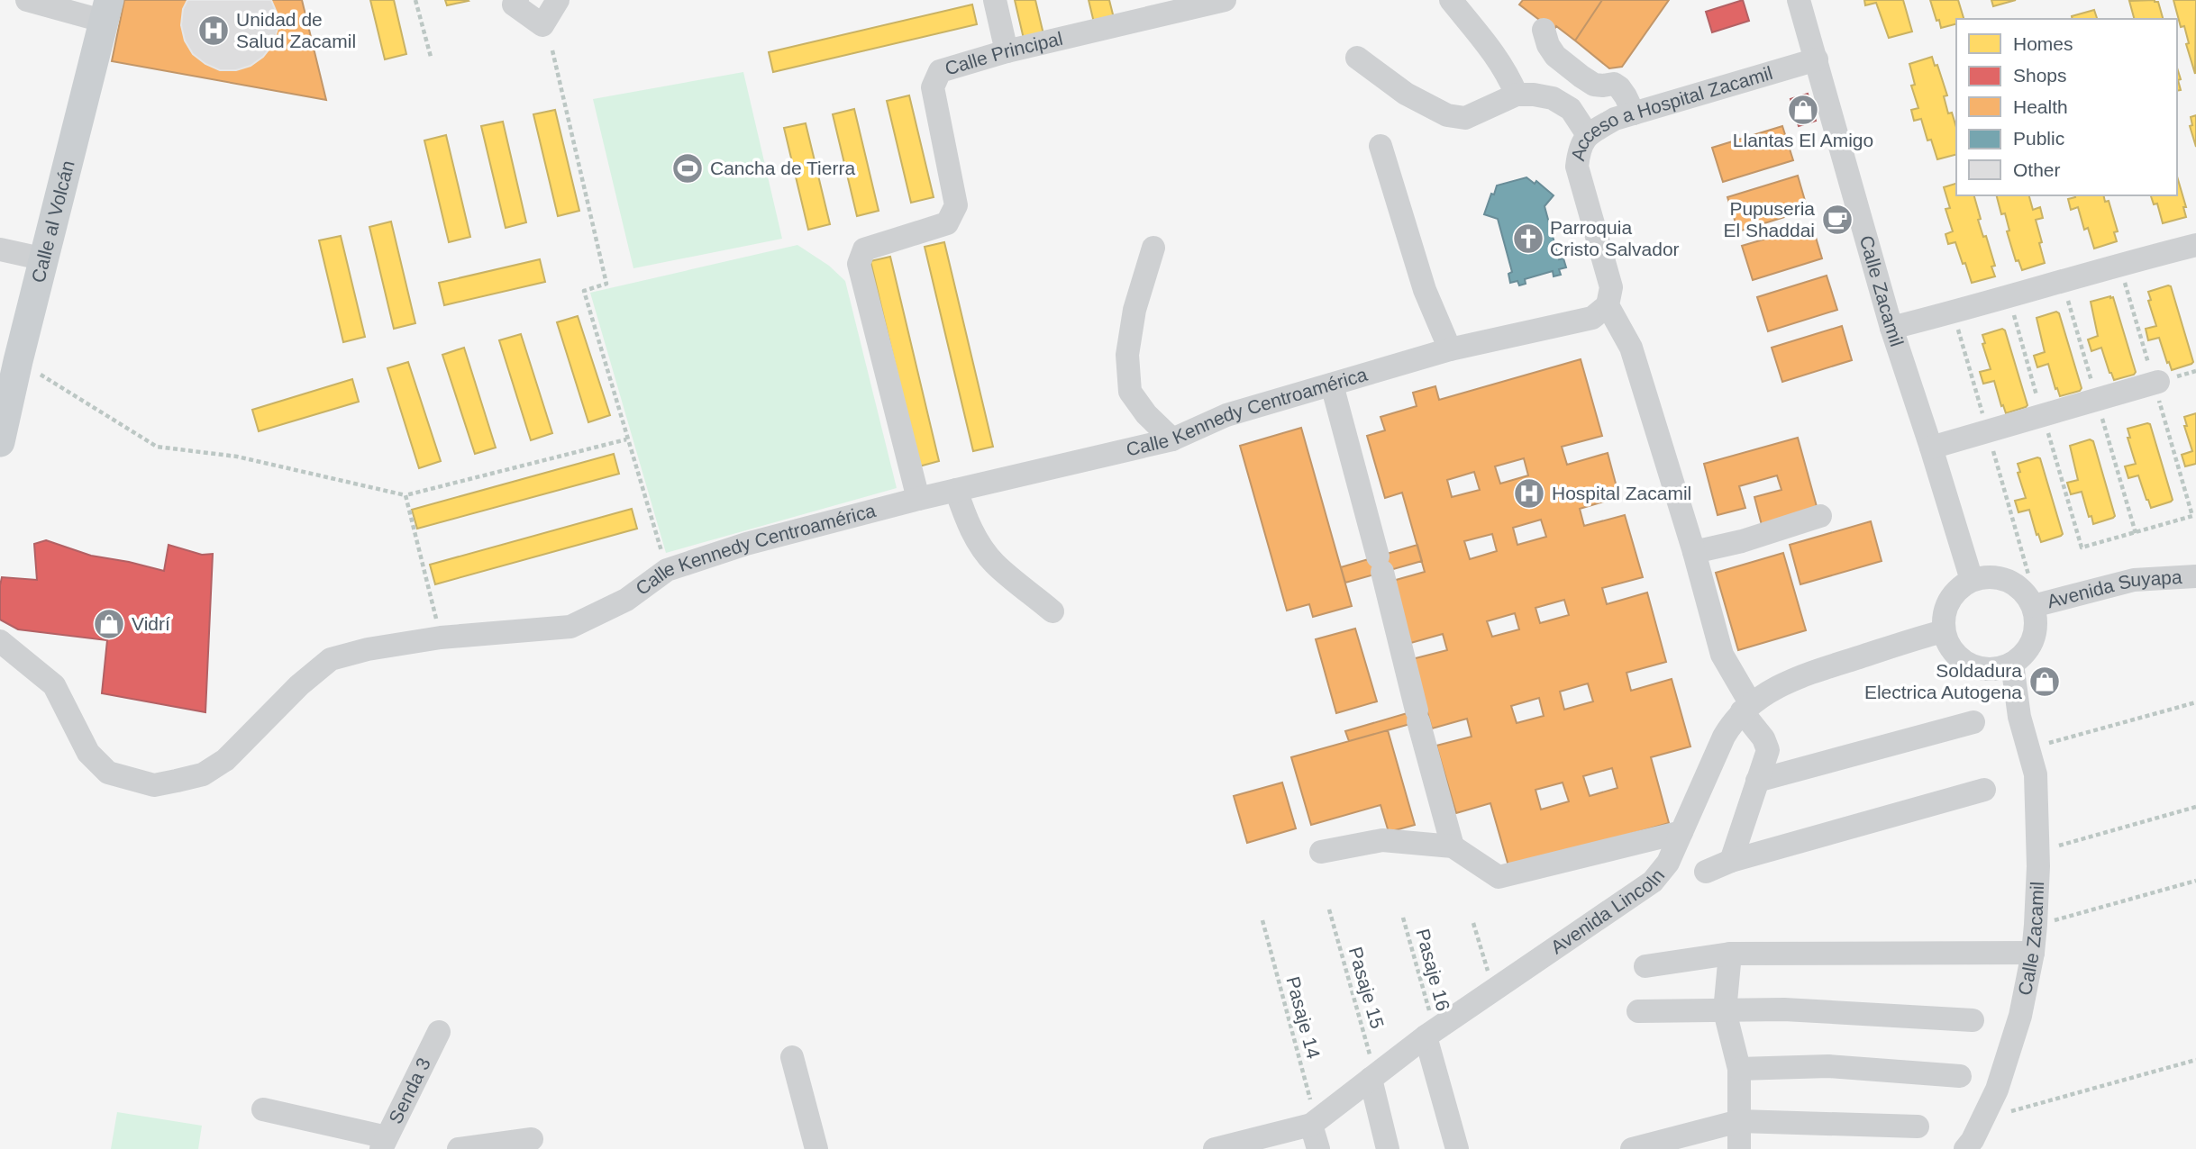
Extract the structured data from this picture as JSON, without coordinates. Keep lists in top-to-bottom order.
{
  "streets": {
    "main road": ["Calle al Volcán"],
    "street": [
      "Calle Principal",
      "Acceso a Hospital Zacamil",
      "Calle Zacamil",
      "Calle Kennedy Centroamérica",
      "Avenida Suyapa",
      "Avenida Lincoln",
      "Senda 3"
    ],
    "path": ["Pasaje 16", "Pasaje 15", "Pasaje 14"]
  },
  "crossings": [
    ["Calle Principal", "Calle Kennedy Centroamérica"],
    ["Acceso a Hospital Zacamil", "Calle Zacamil"],
    ["Acceso a Hospital Zacamil", "Calle Kennedy Centroamérica"],
    ["Acceso a Hospital Zacamil", "Avenida Lincoln"],
    ["Calle Zacamil", "Avenida Suyapa"],
    ["Calle Zacamil", "Avenida Lincoln"],
    ["Avenida Suyapa", "Avenida Lincoln"],
    ["Avenida Lincoln", "Pasaje 16"],
    ["Avenida Lincoln", "Pasaje 15"],
    ["Avenida Lincoln", "Pasaje 14"]
  ],
  "places": {
    "hospital": ["Unidad de Salud Zacamil", "Hospital Zacamil"],
    "shop": ["Llantas El Amigo", "Vidrí", "Soldadura Electrica Autogena"],
    "sports": ["Cancha de Tierra"],
    "cafe": ["Pupuseria El Shaddai"],
    "church": ["Parroquia Cristo Salvador"]
  },
  "legend": [
    "Homes",
    "Shops",
    "Health",
    "Public",
    "Other"
  ]
}
